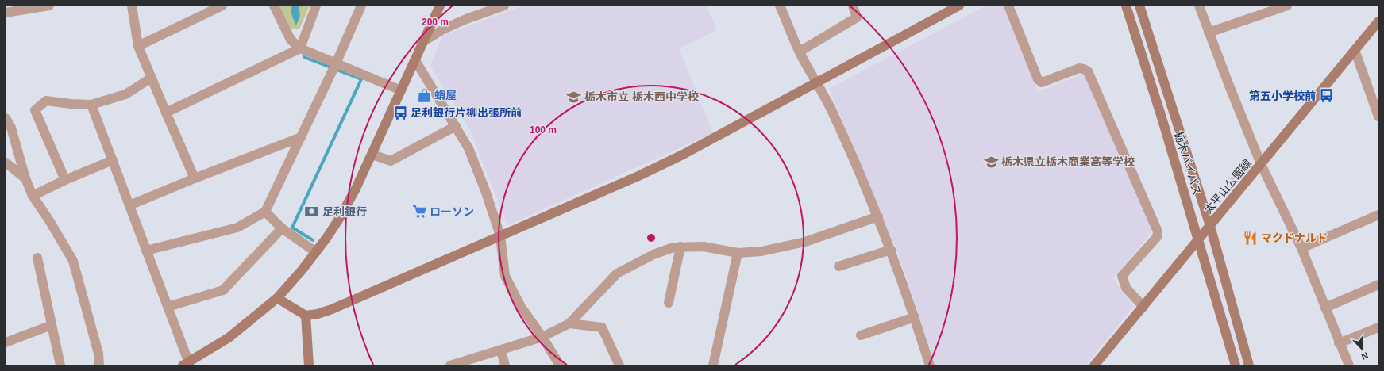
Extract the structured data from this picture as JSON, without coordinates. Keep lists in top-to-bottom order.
{
  "streets": {
    "street": ["栃木バイパス", "太平山公園線"]
  },
  "crossings": [
    ["栃木バイパス", "太平山公園線"]
  ],
  "places": {
    "shop": ["蛸屋"],
    "bus stop": ["第五小学校前", "足利銀行片柳出張所前"],
    "school or university": ["栃木市立 栃木西中学校", "栃木県立栃木商業高等学校"],
    "bank": ["足利銀行"],
    "supermarket": ["ローソン"],
    "restaurant": ["マクドナルド"]
  },
  "north": "bottom",
  "rings": ["200 m", "100 m"]
}
